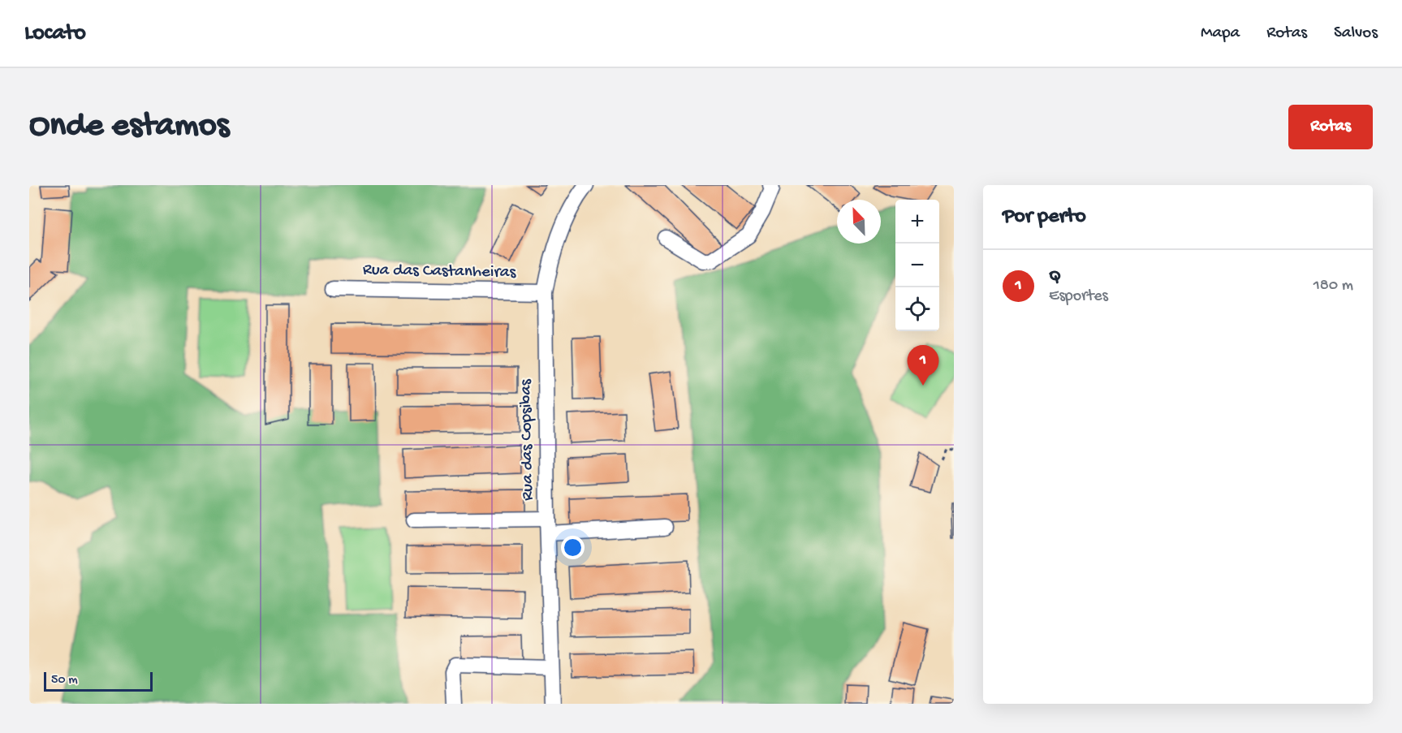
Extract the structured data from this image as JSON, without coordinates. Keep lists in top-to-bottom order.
{
  "streets": {
    "street": ["Rua das Castanheiras", "Rua das Copsibas"]
  },
  "crossings": [
    ["Rua das Castanheiras", "Rua das Copsibas"]
  ],
  "scale_bar": "50 m",
  "north": "top left",
  "page": {
    "header": "Locato",
    "nav": ["Mapa", "Rotas", "Salvos"],
    "buttons": "Rotas",
    "title": "Onde estamos",
    "heading": "Por perto",
    "map_buttons": ["+", "−"],
    "list": [
      {
        "mark": "1",
        "name": "Q",
        "note": "Esportes",
        "value": "180 m"
      }
    ],
    "pins": "1",
    "scale": "50 m"
  }
}
